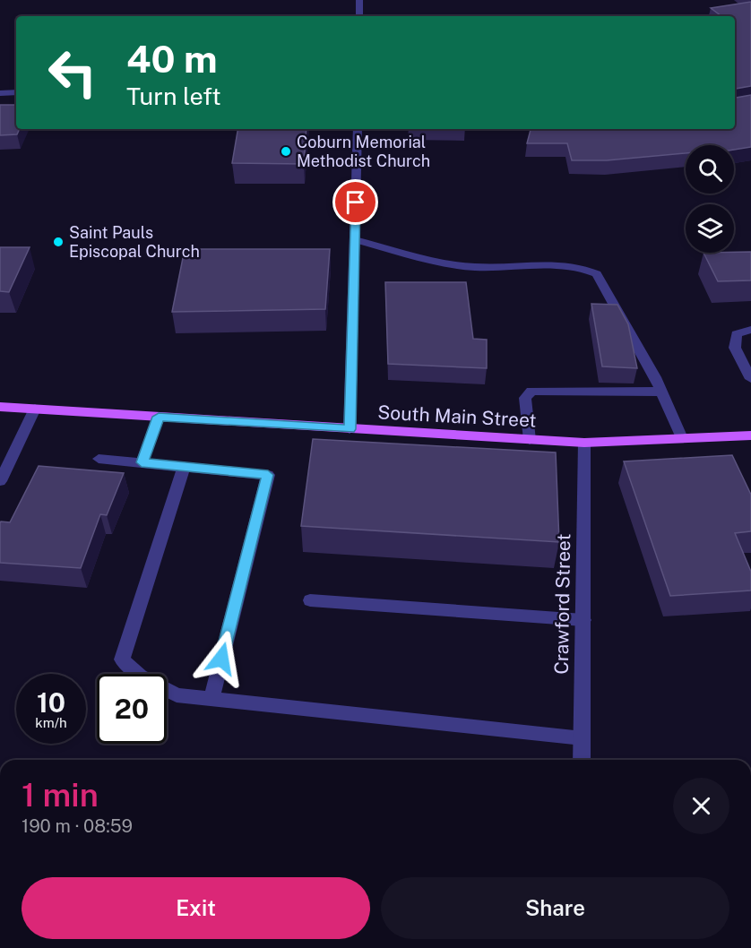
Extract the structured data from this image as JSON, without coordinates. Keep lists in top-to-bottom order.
{
  "streets": {
    "main road": ["South Main Street"],
    "street": ["Crawford Street"]
  },
  "crossings": [
    ["South Main Street", "Crawford Street"]
  ],
  "places": ["Coburn Memorial Methodist Church", "Saint Pauls Episcopal Church"],
  "page": {
    "turn": ["40 m", "Turn left"],
    "speed": "10 km/h",
    "limit": "20",
    "heading": ["1 min", "190 m · 08:59"],
    "buttons": ["Exit", "Share"]
  }
}
